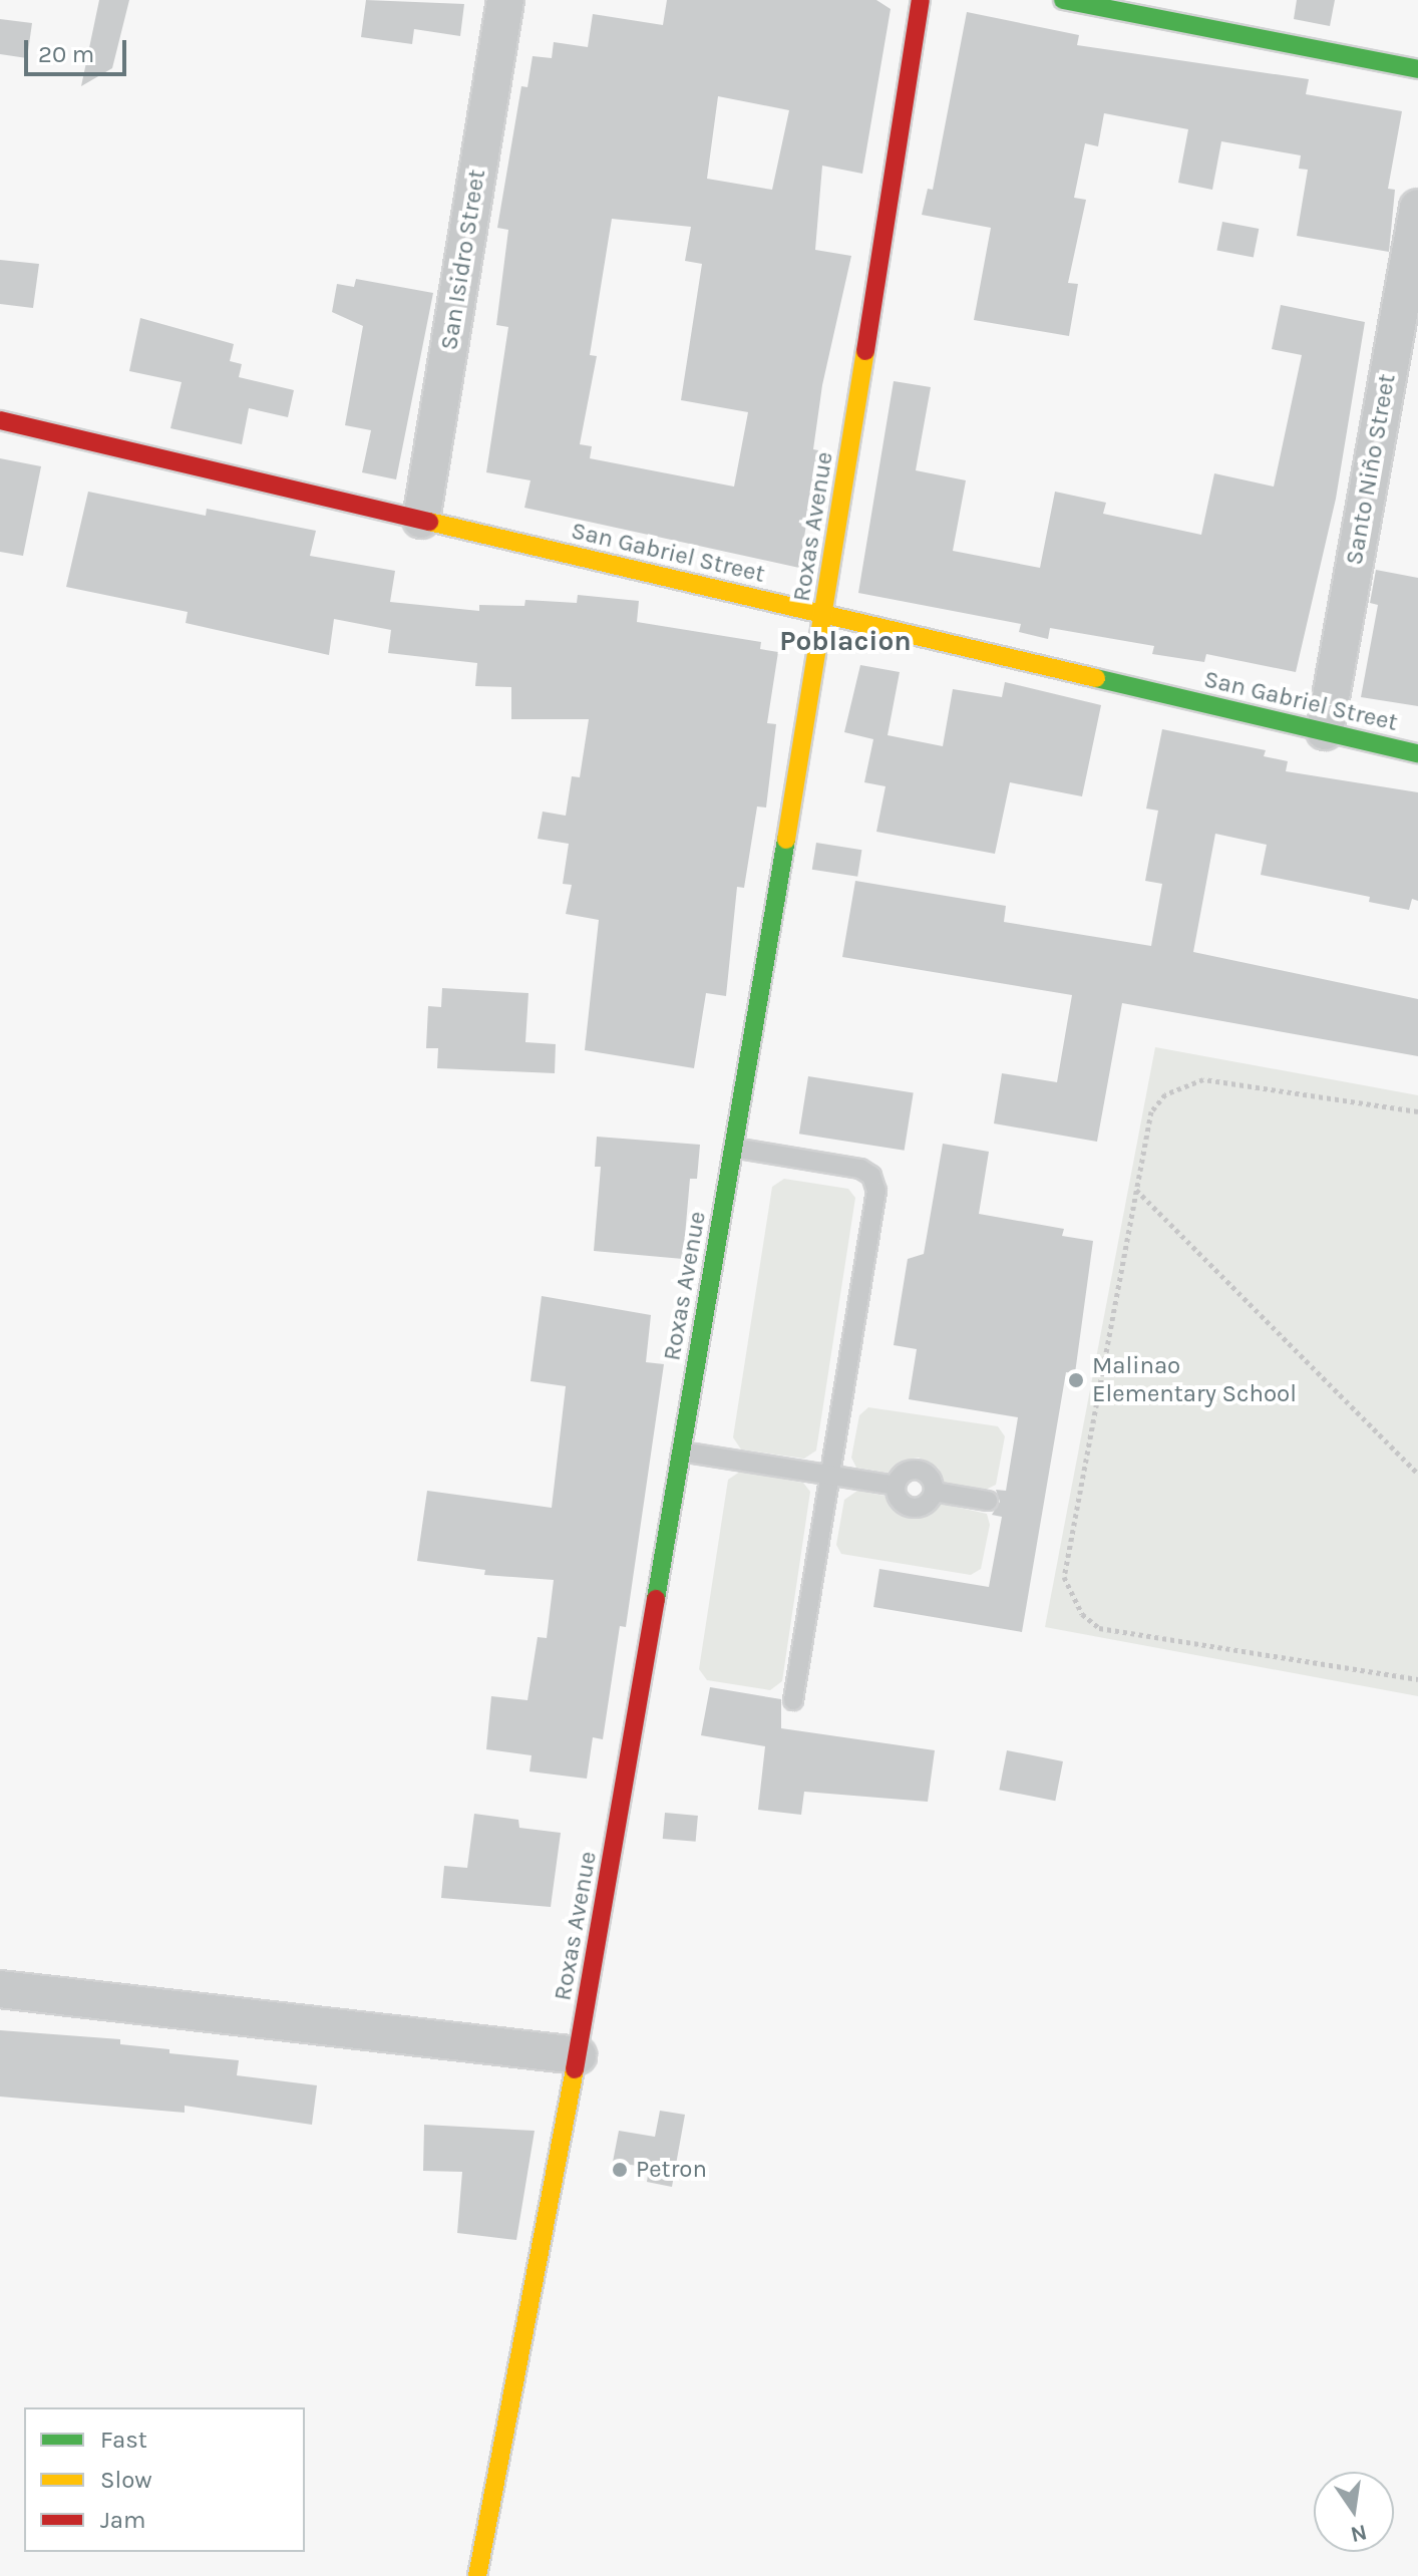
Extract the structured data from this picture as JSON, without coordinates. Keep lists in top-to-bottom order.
{
  "streets": {
    "main road": ["Roxas Avenue", "San Gabriel Street"],
    "street": ["San Isidro Street", "Santo Niño Street"]
  },
  "crossings": [
    ["San Isidro Street", "San Gabriel Street"],
    ["Santo Niño Street", "San Gabriel Street"],
    ["Roxas Avenue", "San Gabriel Street"]
  ],
  "districts": ["Poblacion"],
  "places": ["Malinao Elementary School", "Petron"],
  "legend": ["Fast", "Slow", "Jam"],
  "scale_bar": "20 m",
  "north": "bottom"
}
